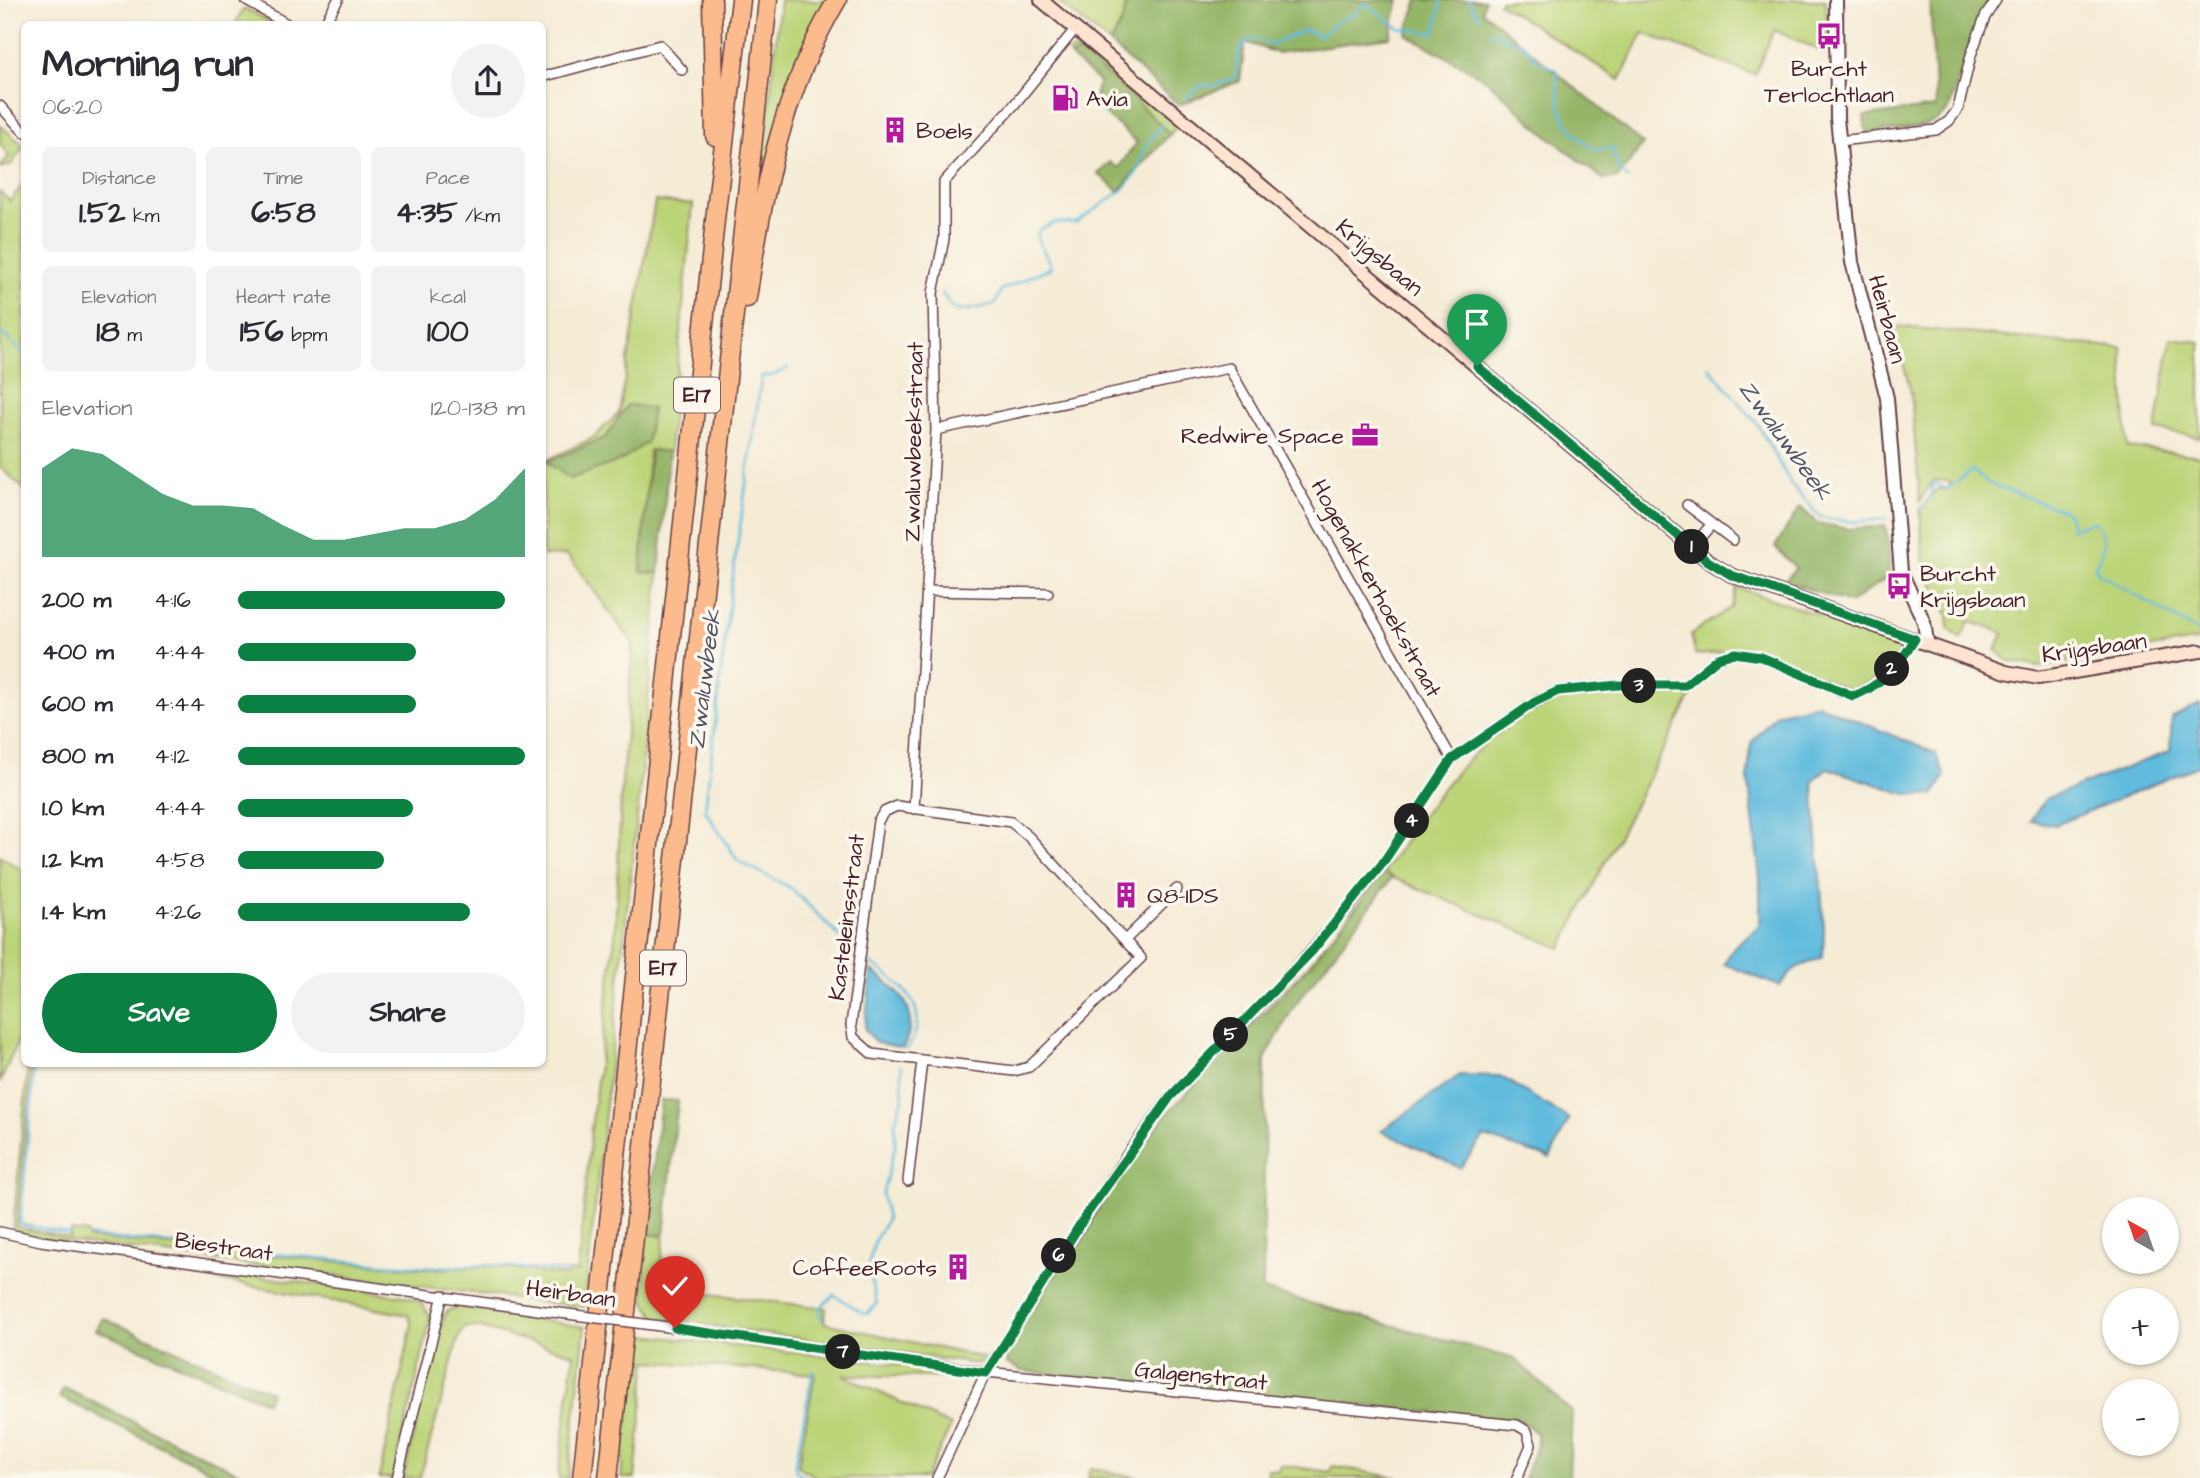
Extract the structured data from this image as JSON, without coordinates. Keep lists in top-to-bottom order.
{
  "streets": {
    "highway": ["E17"],
    "main road": ["Krijgsbaan"],
    "street": [
      "Heirbaan",
      "Zwaluwbeekstraat",
      "Hogenakkerhoekstraat",
      "Kasteleinsstraat",
      "Biestraat",
      "Galgenstraat"
    ]
  },
  "crossings": [
    ["Krijgsbaan", "Heirbaan"],
    ["Krijgsbaan", "Zwaluwbeekstraat"],
    ["Heirbaan", "Biestraat"],
    ["Heirbaan", "Galgenstraat"],
    ["Zwaluwbeekstraat", "Hogenakkerhoekstraat"],
    ["Zwaluwbeekstraat", "Kasteleinsstraat"]
  ],
  "water": ["Zwaluwbeek"],
  "places": {
    "bus stop": ["Burcht Terlochtlaan", "Burcht Krijgsbaan"],
    "fuel station": ["Avia"],
    "building": ["Boels", "Q8-IDS", "CoffeeRoots"],
    "office": ["Redwire Space"]
  },
  "north": "top left",
  "page": {
    "heading": ["Morning run", "06:20"],
    "stats": [
      ["Distance", "1.52 km"],
      ["Time", "6:58"],
      ["Pace", "4:35 /km"],
      ["Elevation", "18 m"],
      ["Heart rate", "156 bpm"],
      ["kcal", "100"]
    ],
    "chart": ["Elevation", "120–138 m"],
    "pins": [
      "1",
      "2",
      "3",
      "4",
      "5",
      "6",
      "7"
    ],
    "list": [
      {
        "name": "200 m",
        "note": "4:16"
      },
      {
        "name": "400 m",
        "note": "4:44"
      },
      {
        "name": "600 m",
        "note": "4:44"
      },
      {
        "name": "800 m",
        "note": "4:12"
      },
      {
        "name": "1.0 km",
        "note": "4:44"
      },
      {
        "name": "1.2 km",
        "note": "4:58"
      },
      {
        "name": "1.4 km",
        "note": "4:26"
      }
    ],
    "buttons": ["Save", "Share"],
    "map_buttons": ["+", "−"]
  }
}
